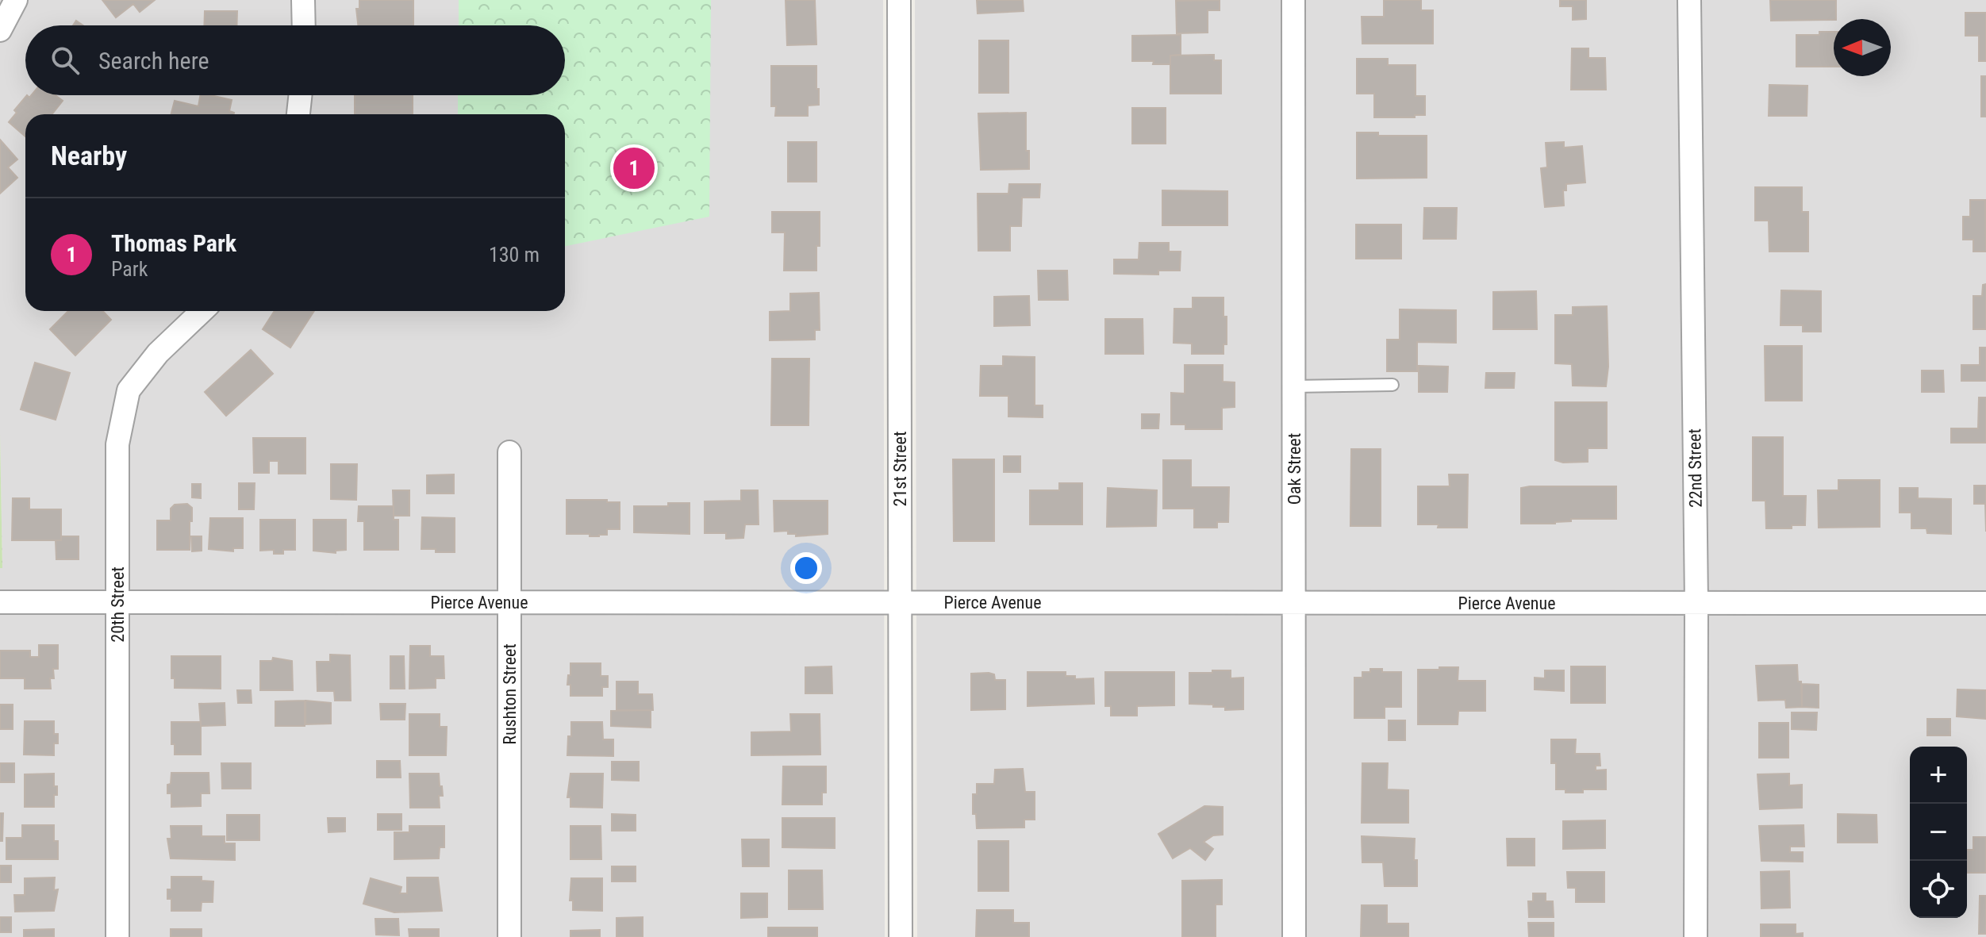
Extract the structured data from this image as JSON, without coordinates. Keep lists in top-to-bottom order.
{
  "streets": {
    "street": [
      "22nd Street",
      "21st Street",
      "Oak Street",
      "Pierce Avenue",
      "20th Street",
      "Rushton Street"
    ]
  },
  "crossings": [
    ["22nd Street", "Pierce Avenue"],
    ["21st Street", "Pierce Avenue"],
    ["Oak Street", "Pierce Avenue"],
    ["Pierce Avenue", "20th Street"],
    ["Pierce Avenue", "Rushton Street"]
  ],
  "north": "left",
  "page": {
    "search": "Search here",
    "heading": "Nearby",
    "pins": "1",
    "list": [
      {
        "mark": "1",
        "name": "Thomas Park",
        "note": "Park",
        "value": "130 m"
      }
    ],
    "map_buttons": ["+", "−"]
  }
}
